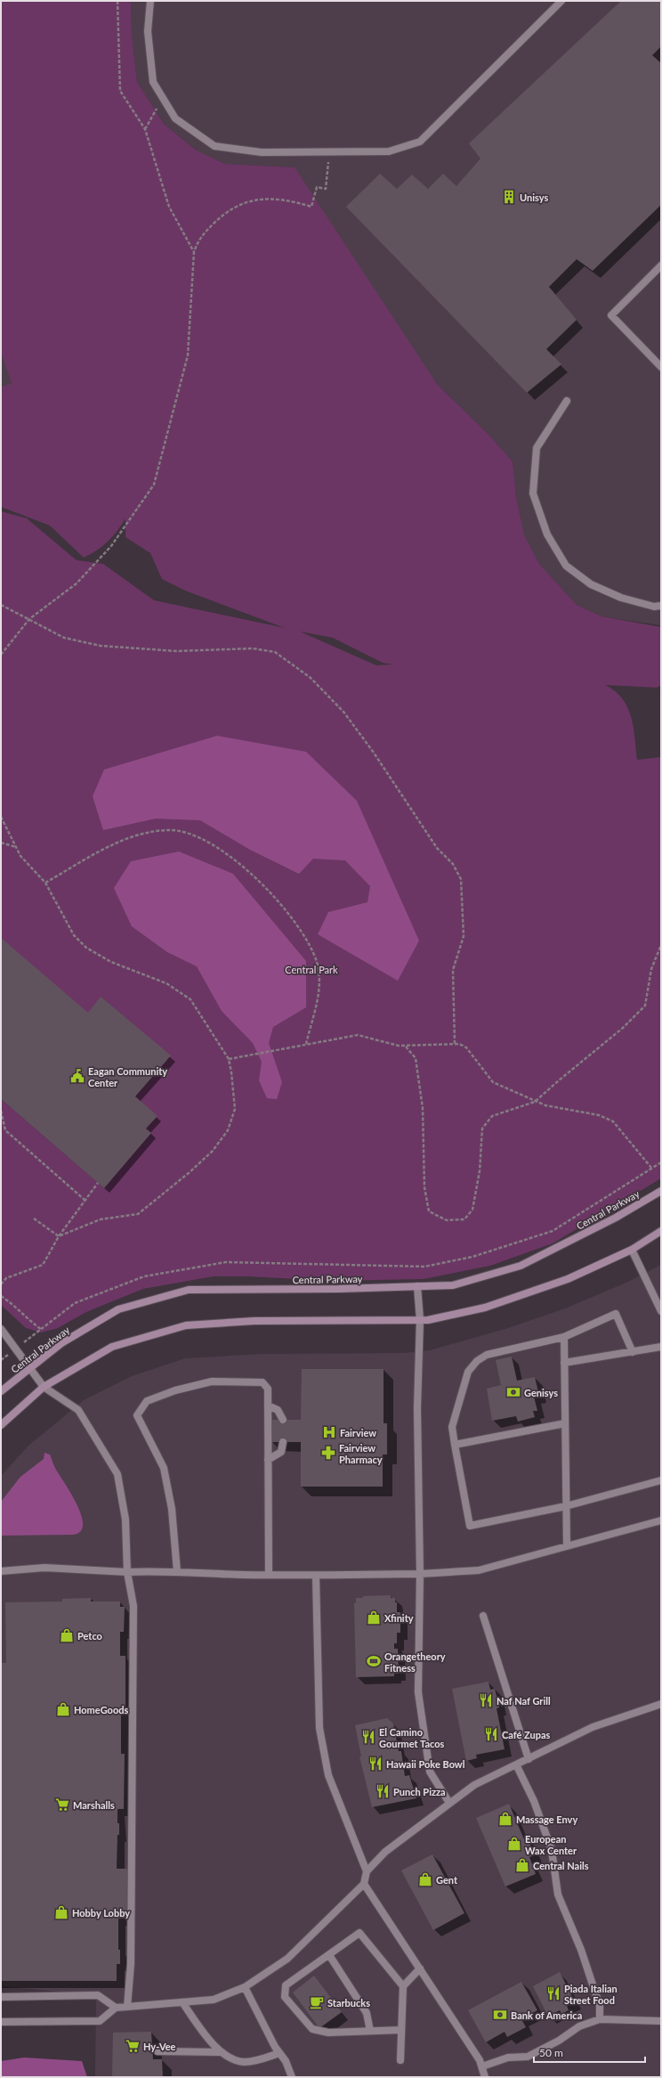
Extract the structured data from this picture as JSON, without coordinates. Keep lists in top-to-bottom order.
{
  "streets": {
    "street": ["Central Parkway"]
  },
  "parks": ["Central Park"],
  "places": {
    "building": ["Unisys"],
    "public building": ["Eagan Community Center"],
    "bank": ["Genisys", "Bank of America"],
    "hospital": ["Fairview"],
    "pharmacy": ["Fairview Pharmacy"],
    "shop": [
      "Xfinity",
      "Petco",
      "HomeGoods",
      "Massage Envy",
      "European Wax Center",
      "Central Nails",
      "Gent",
      "Hobby Lobby"
    ],
    "sports": ["Orangetheory Fitness"],
    "restaurant": [
      "Naf Naf Grill",
      "Café Zupas",
      "El Camino Gourmet Tacos",
      "Hawaii Poke Bowl",
      "Punch Pizza",
      "Piada Italian Street Food"
    ],
    "supermarket": ["Marshalls", "Hy-Vee"],
    "cafe": ["Starbucks"]
  },
  "scale_bar": "50 m"
}
